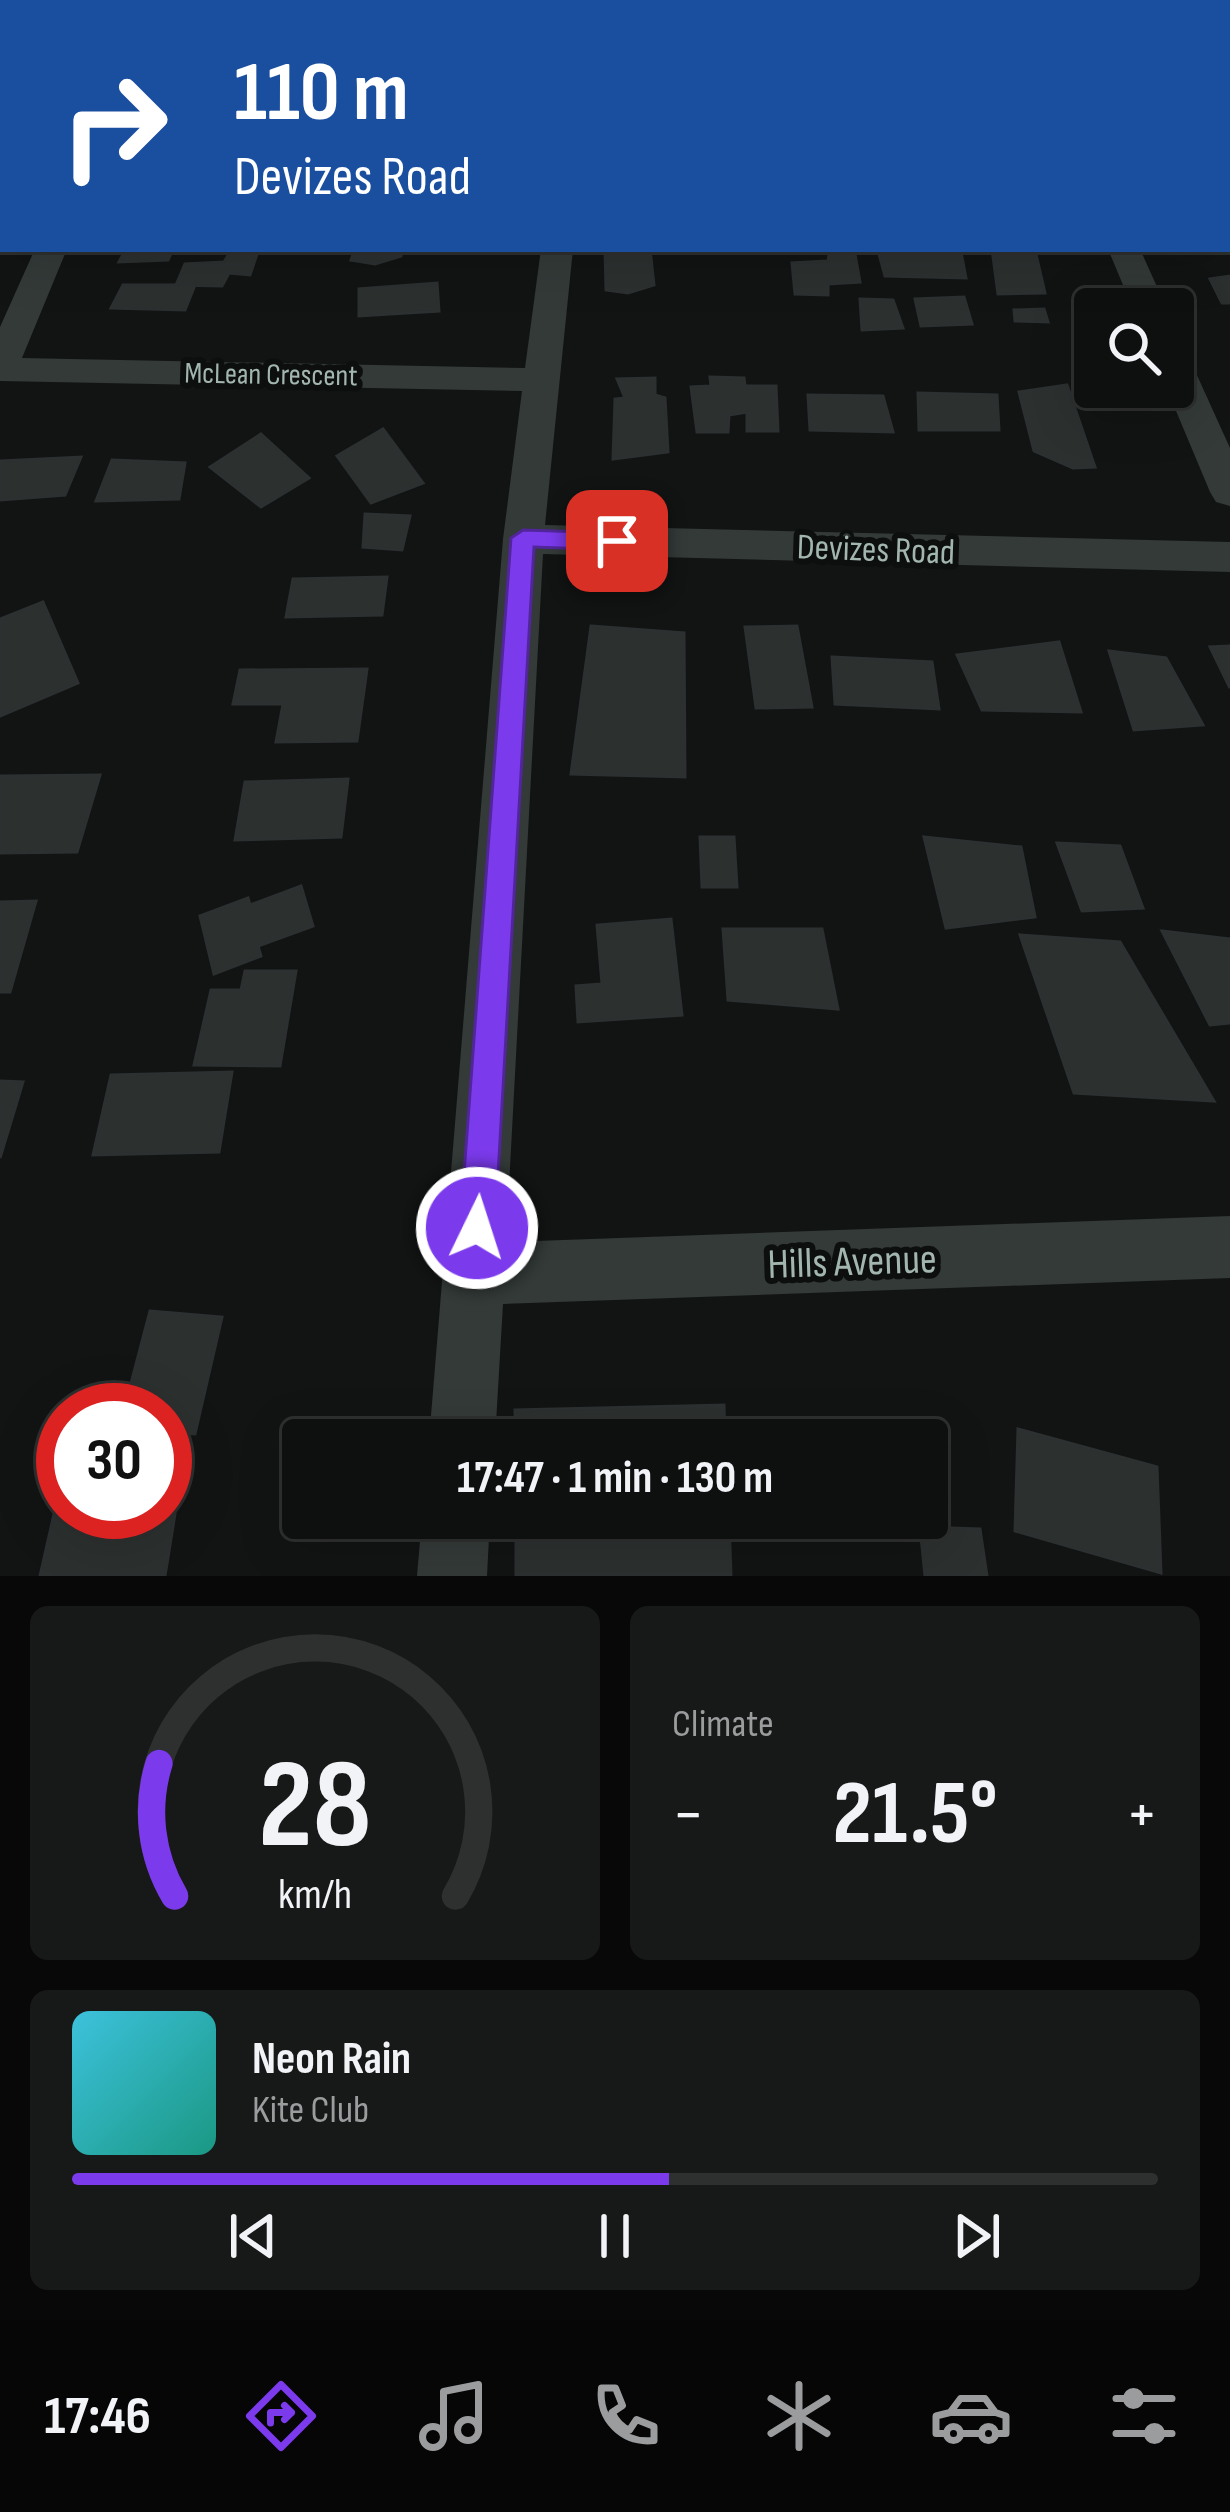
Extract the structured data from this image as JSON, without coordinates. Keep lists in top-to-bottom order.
{
  "streets": {
    "street": ["McLean Crescent", "Devizes Road", "Hills Avenue"]
  },
  "page": {
    "turn": ["110 m", "Devizes Road"],
    "limit": "30",
    "trip": "17:47 · 1 min · 130 m",
    "tile": "Climate",
    "heat": ["−", "21.5°", "+"],
    "song": ["Neon Rain", "Kite Club"],
    "tabs": "17:46",
    "gauge": ["28", "km/h"]
  }
}
